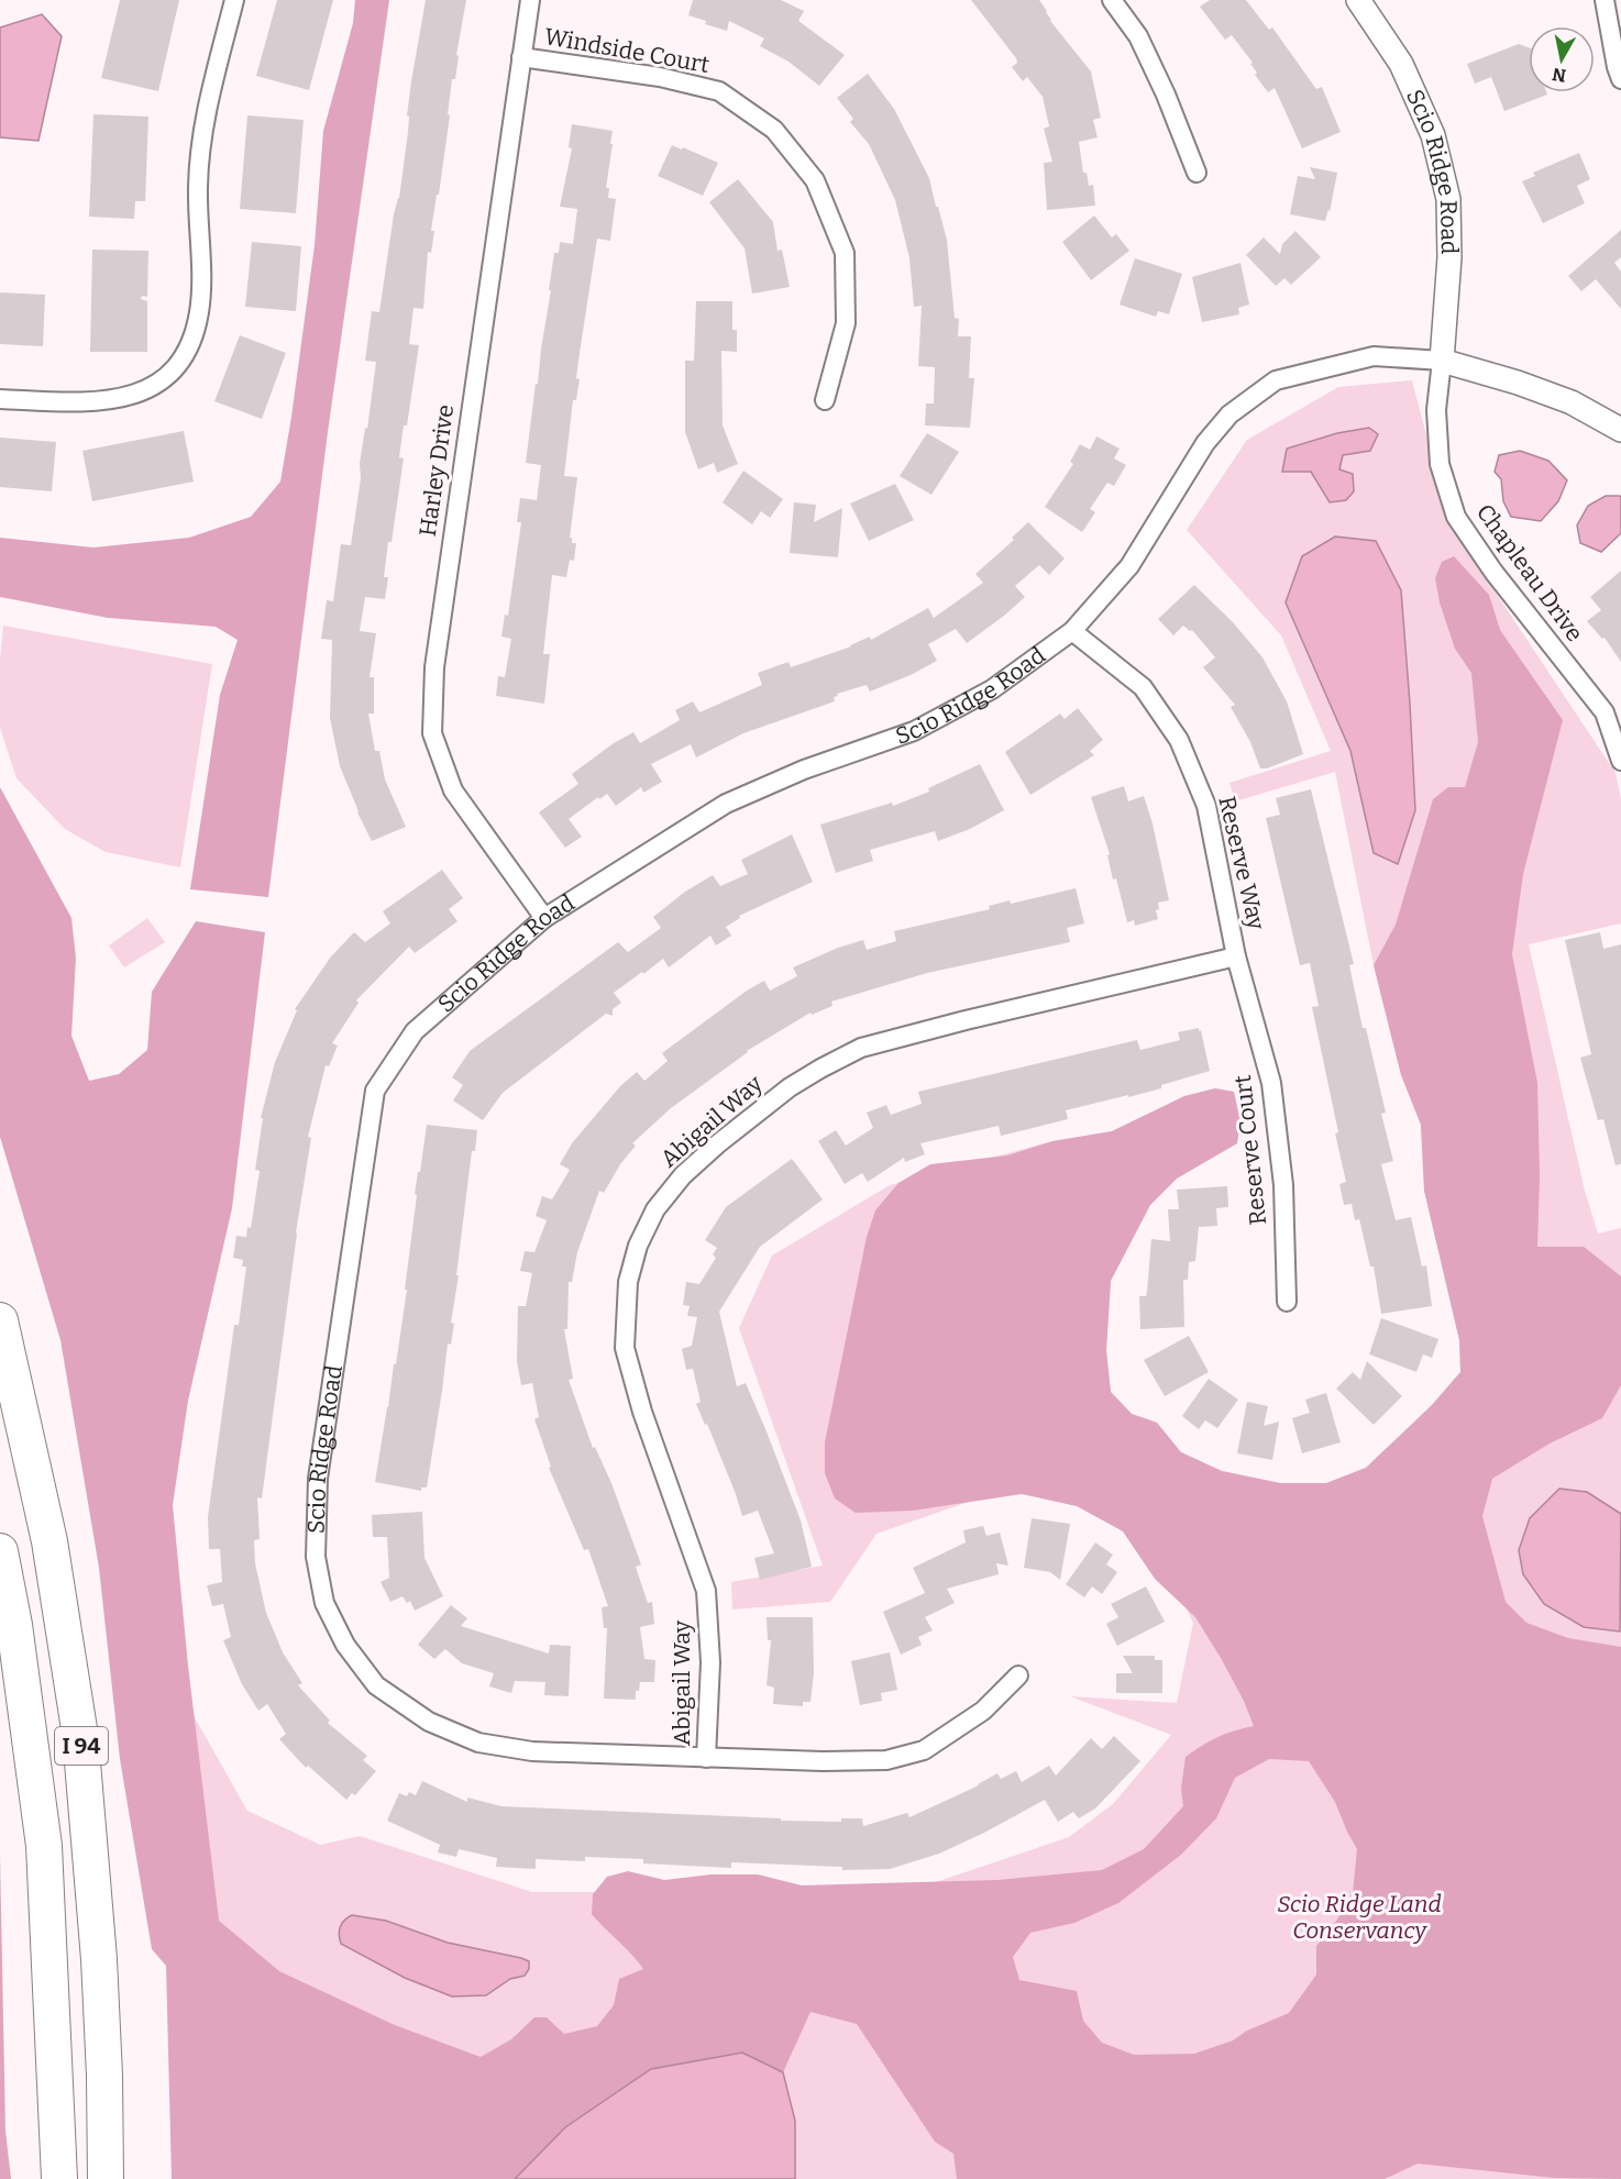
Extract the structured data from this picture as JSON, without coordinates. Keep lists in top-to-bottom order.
{
  "streets": {
    "highway": ["I 94"],
    "street": [
      "Windside Court",
      "Scio Ridge Road",
      "Harley Drive",
      "Chapleau Drive",
      "Reserve Way",
      "Abigail Way",
      "Reserve Court"
    ]
  },
  "crossings": [
    ["Windside Court", "Harley Drive"],
    ["Scio Ridge Road", "Harley Drive"],
    ["Scio Ridge Road", "Chapleau Drive"],
    ["Scio Ridge Road", "Reserve Way"],
    ["Scio Ridge Road", "Abigail Way"],
    ["Reserve Way", "Abigail Way"],
    ["Reserve Way", "Reserve Court"],
    ["Abigail Way", "Reserve Court"]
  ],
  "parks": ["Scio Ridge Land Conservancy"],
  "north": "bottom"
}
